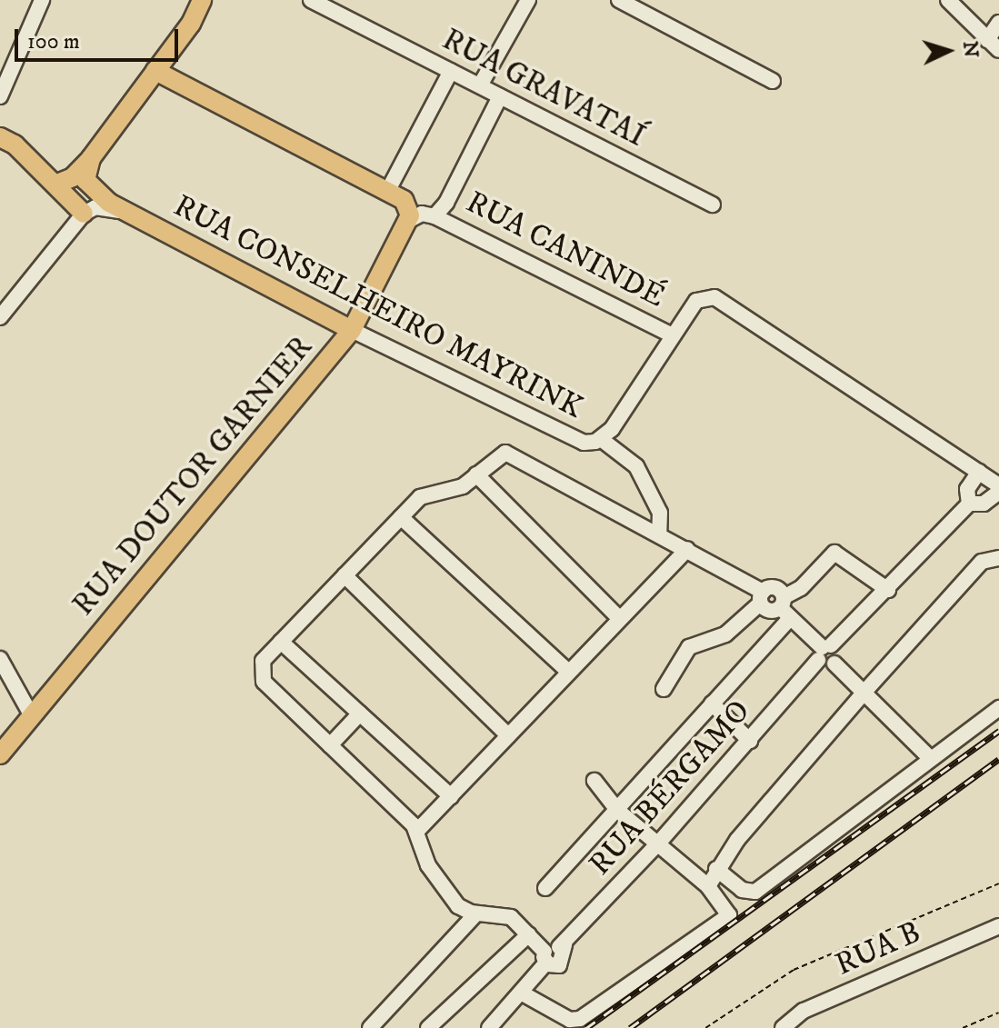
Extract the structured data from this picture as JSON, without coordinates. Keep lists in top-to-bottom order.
{
  "streets": {
    "main road": ["RUA CONSELHEIRO MAYRINK", "RUA DOUTOR GARNIER"],
    "street": [
      "RUA GRAVATAÍ",
      "RUA CANINDÉ",
      "RUA BÉRGAMO",
      "RUA B"
    ]
  },
  "crossings": [
    ["RUA CANINDÉ", "RUA CONSELHEIRO MAYRINK"],
    ["RUA CONSELHEIRO MAYRINK", "RUA DOUTOR GARNIER"],
    ["RUA CONSELHEIRO MAYRINK", "RUA BÉRGAMO"]
  ],
  "scale_bar": "100 m",
  "north": "right"
}
